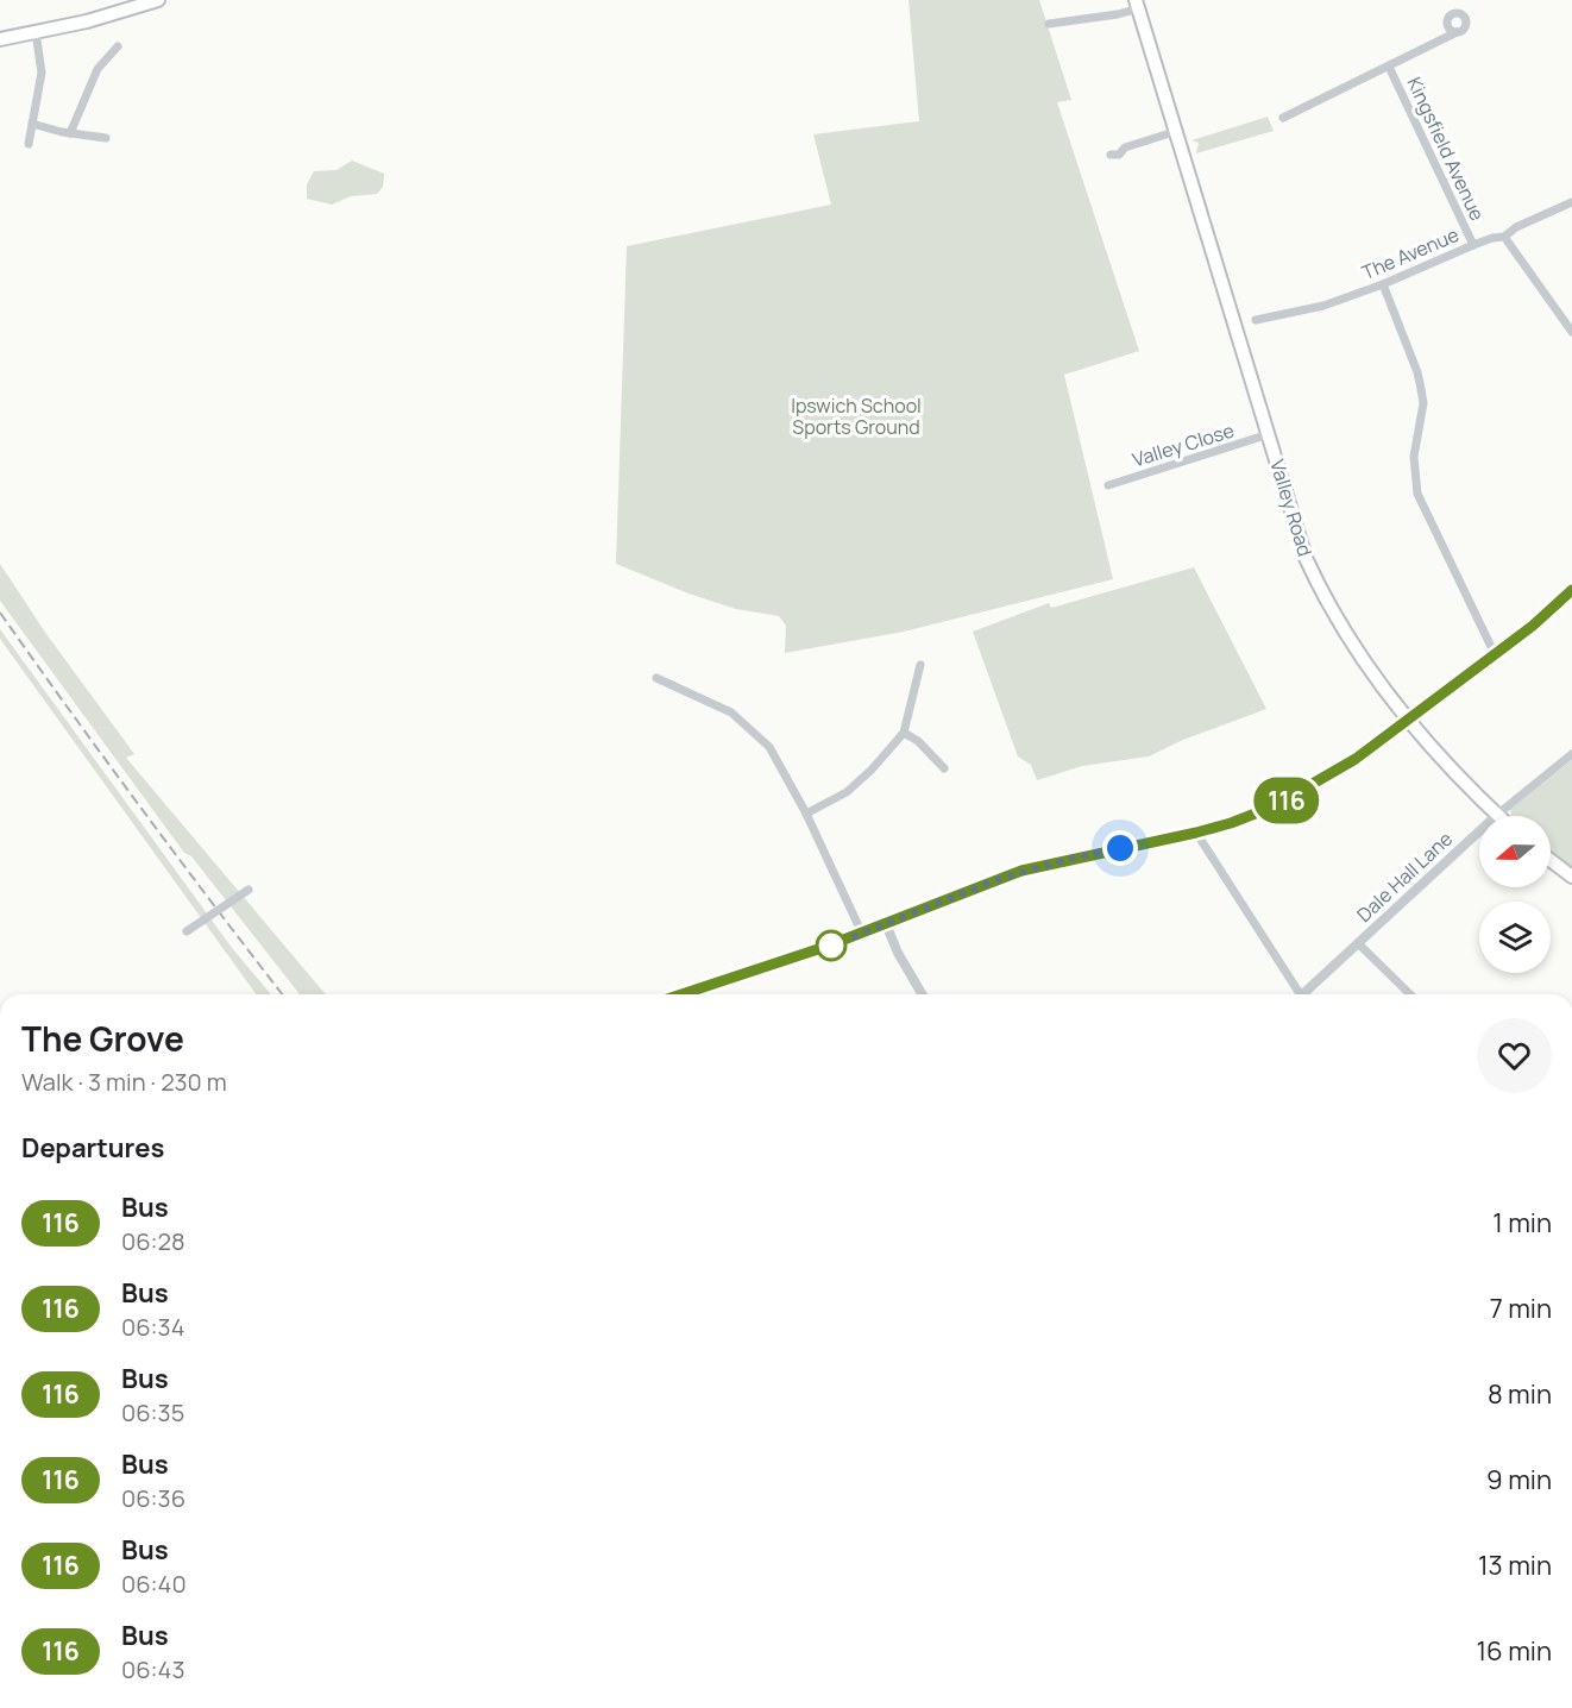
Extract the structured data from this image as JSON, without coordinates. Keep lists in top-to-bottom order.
{
  "streets": {
    "main road": ["Valley Road"],
    "street": [
      "Kingsfield Avenue",
      "The Avenue",
      "Valley Close",
      "Dale Hall Lane"
    ]
  },
  "crossings": [
    ["Kingsfield Avenue", "The Avenue"],
    ["Valley Close", "Valley Road"],
    ["Valley Road", "Dale Hall Lane"]
  ],
  "parks": ["Ipswich School Sports Ground"],
  "lines": ["bus line 116"],
  "north": "left",
  "page": {
    "on_map": "116",
    "heading": [
      ["The Grove", "Walk · 3 min · 230 m"],
      "Departures"
    ],
    "list": [
      {
        "mark": "116",
        "name": "Bus",
        "note": "06:28",
        "value": "1 min"
      },
      {
        "mark": "116",
        "name": "Bus",
        "note": "06:34",
        "value": "7 min"
      },
      {
        "mark": "116",
        "name": "Bus",
        "note": "06:35",
        "value": "8 min"
      },
      {
        "mark": "116",
        "name": "Bus",
        "note": "06:36",
        "value": "9 min"
      },
      {
        "mark": "116",
        "name": "Bus",
        "note": "06:40",
        "value": "13 min"
      },
      {
        "mark": "116",
        "name": "Bus",
        "note": "06:43",
        "value": "16 min"
      }
    ]
  }
}
